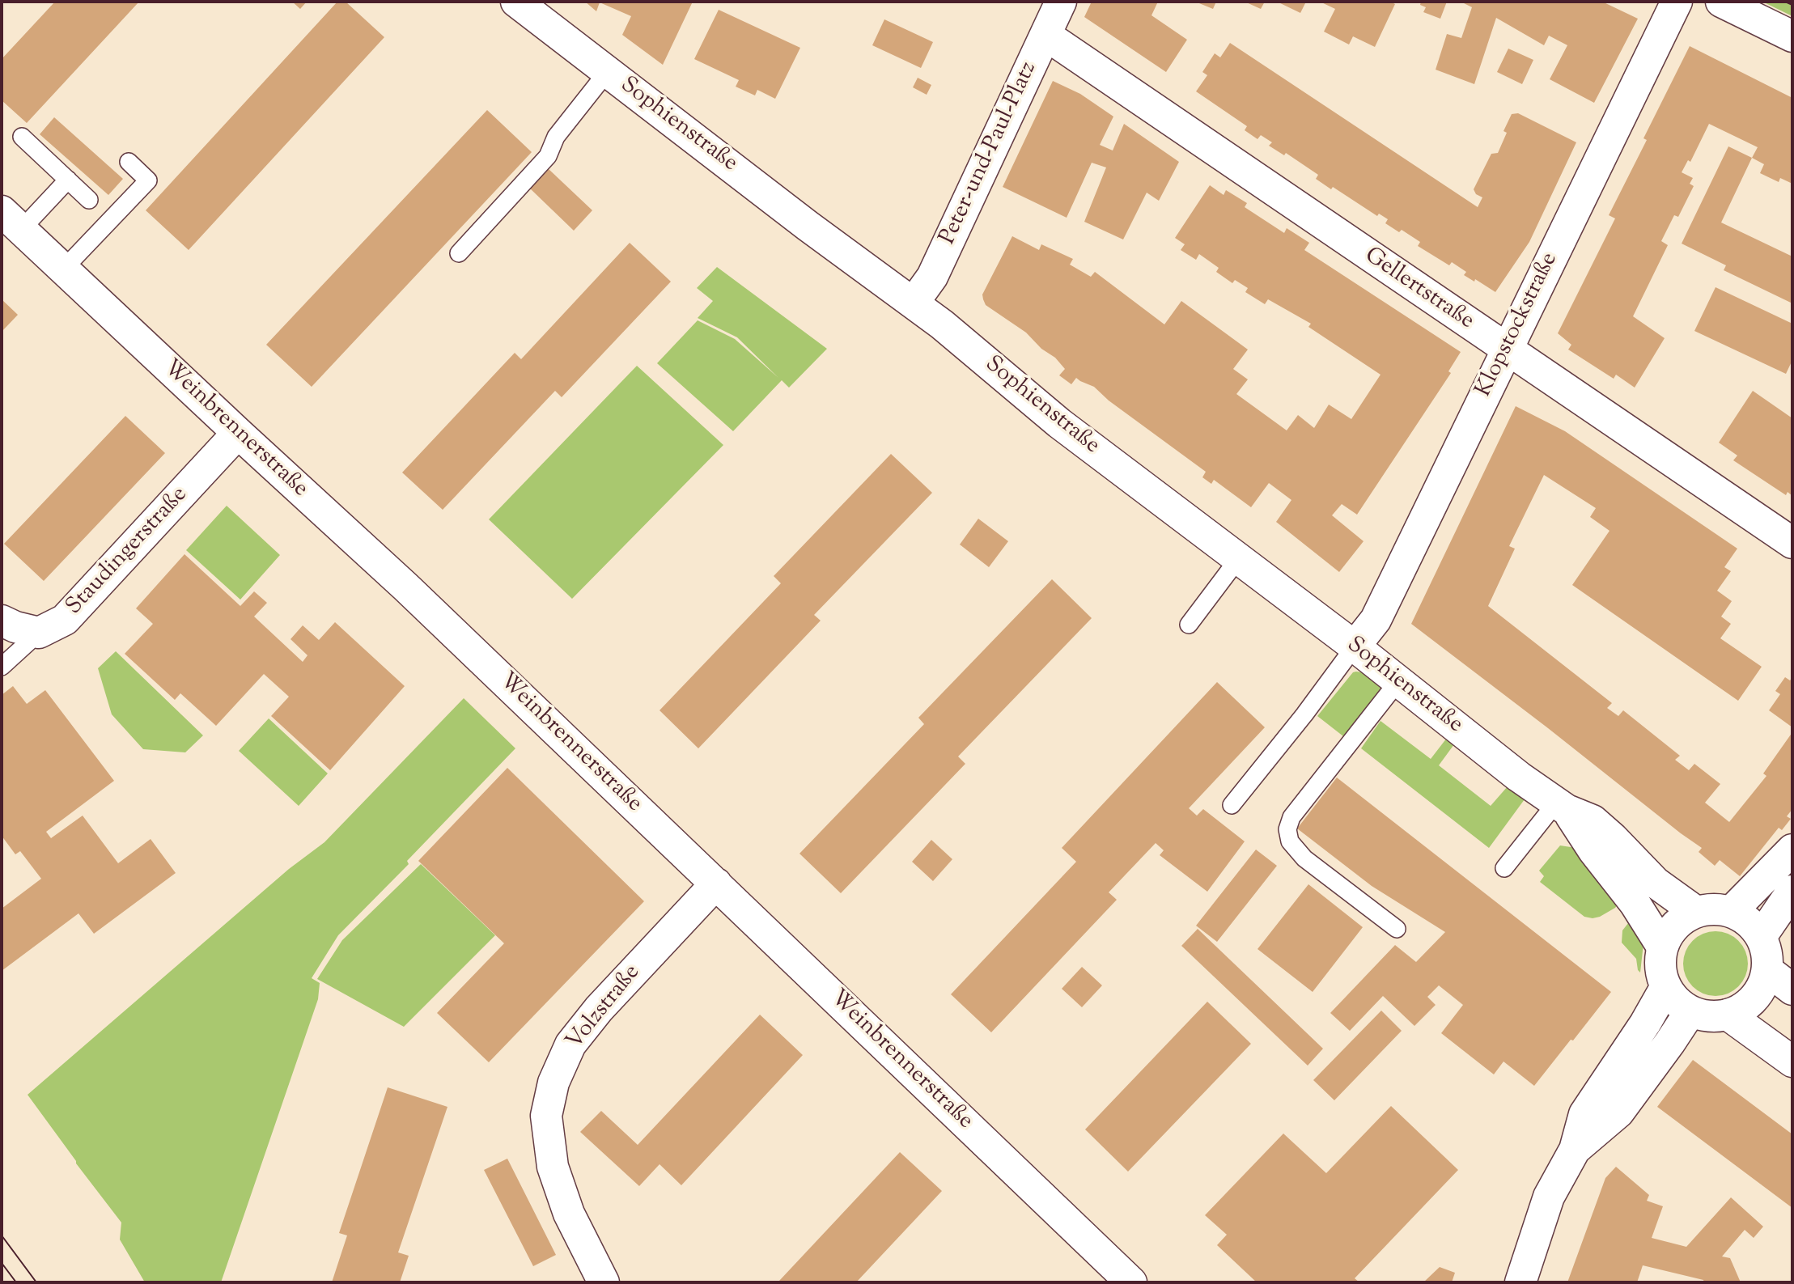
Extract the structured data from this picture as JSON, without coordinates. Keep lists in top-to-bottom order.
{
  "streets": {
    "street": [
      "Sophienstraße",
      "Peter-und-Paul-Platz",
      "Gellertstraße",
      "Klopstockstraße",
      "Weinbrennerstraße",
      "Staudingerstraße",
      "Volzstraße"
    ]
  },
  "crossings": [
    ["Sophienstraße", "Peter-und-Paul-Platz"],
    ["Sophienstraße", "Klopstockstraße"],
    ["Peter-und-Paul-Platz", "Gellertstraße"],
    ["Gellertstraße", "Klopstockstraße"],
    ["Weinbrennerstraße", "Staudingerstraße"],
    ["Weinbrennerstraße", "Volzstraße"]
  ]
}
